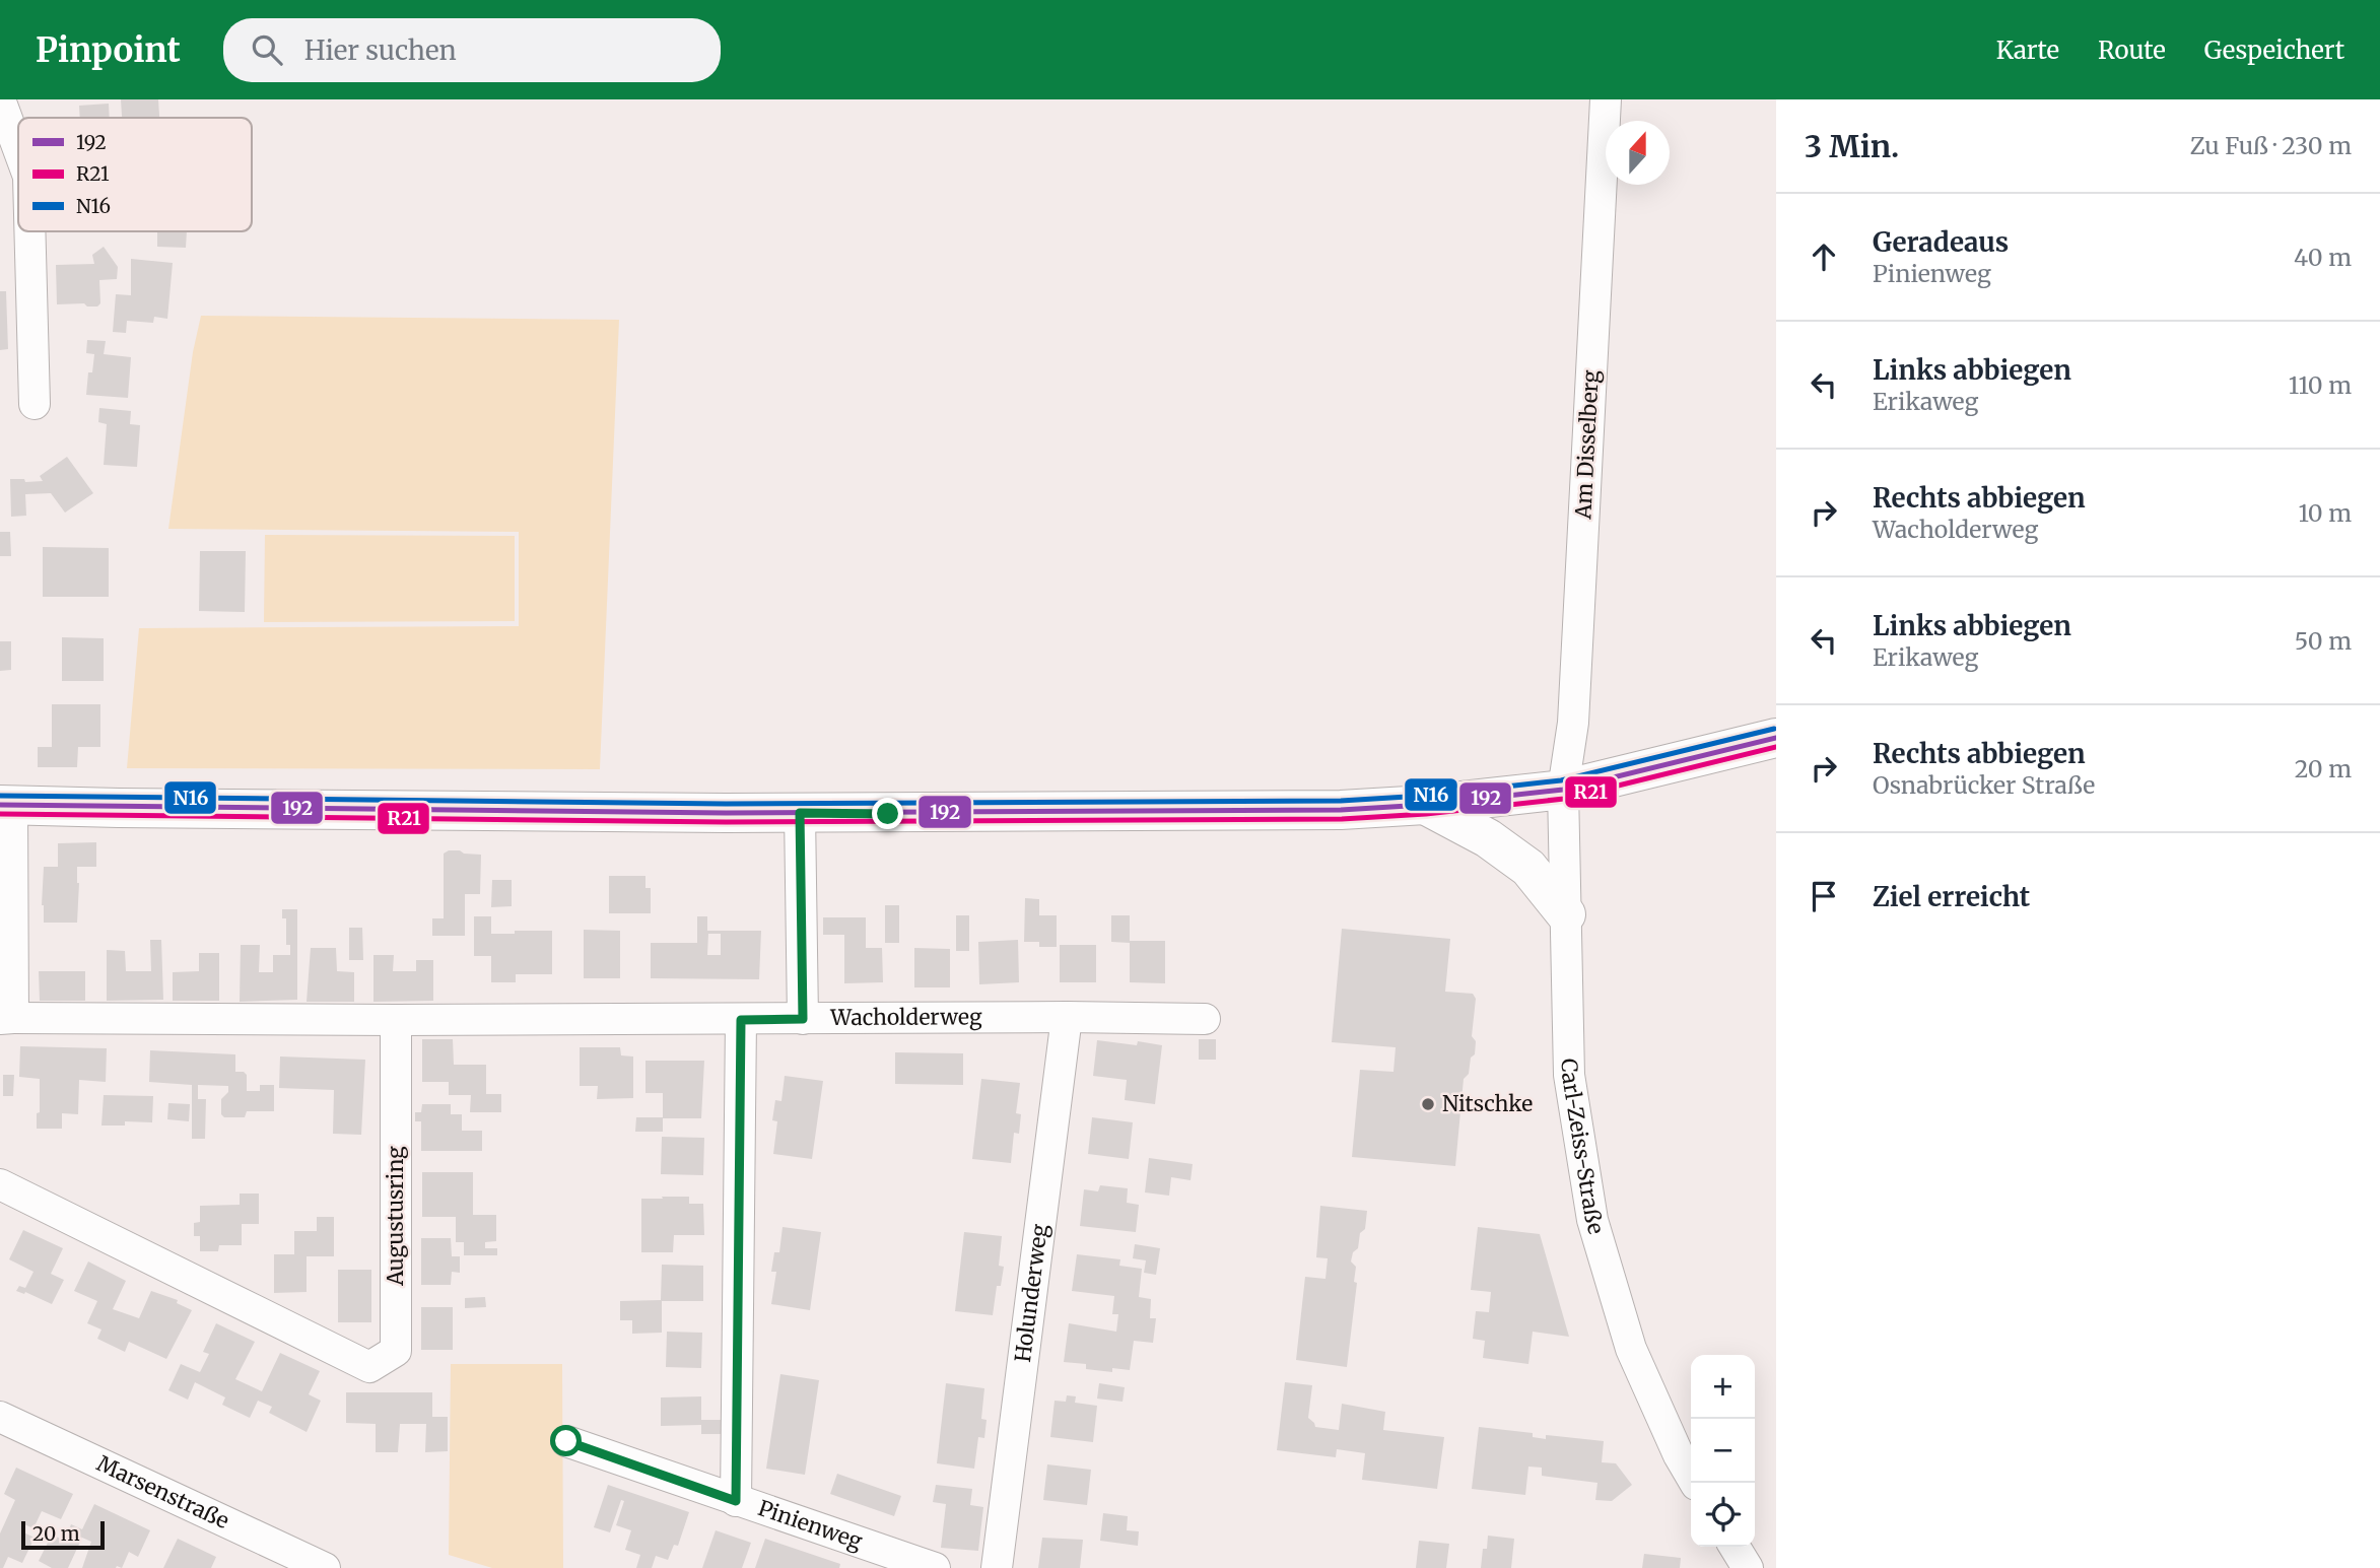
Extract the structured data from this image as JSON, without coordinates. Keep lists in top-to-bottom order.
{
  "streets": {
    "street": [
      "Am Disselberg",
      "Wacholderweg",
      "Carl-Zeiss-Straße",
      "Augustusring",
      "Holunderweg",
      "Marsenstraße",
      "Pinienweg"
    ]
  },
  "crossings": [
    ["Am Disselberg", "Carl-Zeiss-Straße"],
    ["Wacholderweg", "Augustusring"],
    ["Wacholderweg", "Holunderweg"]
  ],
  "places": ["Nitschke"],
  "lines": ["transit line N16", "transit line 192", "transit line R21"],
  "legend": ["192", "R21", "N16"],
  "scale_bar": "20 m",
  "north": "top",
  "page": {
    "header": "Pinpoint",
    "search": "Hier suchen",
    "nav": ["Karte", "Route", "Gespeichert"],
    "heading": ["3 Min.", "Zu Fuß · 230 m"],
    "list": [
      ["Geradeaus", "Pinienweg", "40 m"],
      ["Links abbiegen", "Erikaweg", "110 m"],
      ["Rechts abbiegen", "Wacholderweg", "10 m"],
      ["Links abbiegen", "Erikaweg", "50 m"],
      ["Rechts abbiegen", "Osnabrücker Straße", "20 m"],
      "Ziel erreicht"
    ],
    "map_buttons": ["+", "−"],
    "scale": "20 m"
  }
}
